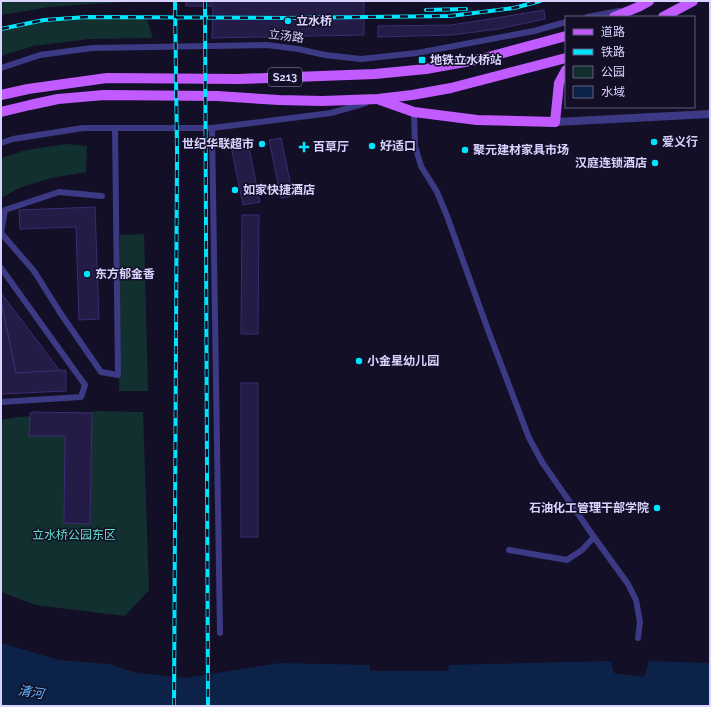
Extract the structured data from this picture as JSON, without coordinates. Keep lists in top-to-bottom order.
{
  "streets": {
    "main road": ["S213"],
    "street": ["立汤路"]
  },
  "water": ["清河"],
  "parks": ["立水桥公园东区"],
  "places": {
    "other": [
      "立水桥",
      "爱义行",
      "世纪华联超市",
      "好适口",
      "聚元建材家具市场",
      "汉庭连锁酒店",
      "如家快捷酒店",
      "东方郁金香",
      "小金星幼儿园",
      "石油化工管理干部学院"
    ],
    "transit": ["地铁立水桥站"],
    "health": ["百草厅"]
  },
  "legend": [
    "道路",
    "铁路",
    "公园",
    "水域"
  ]
}
